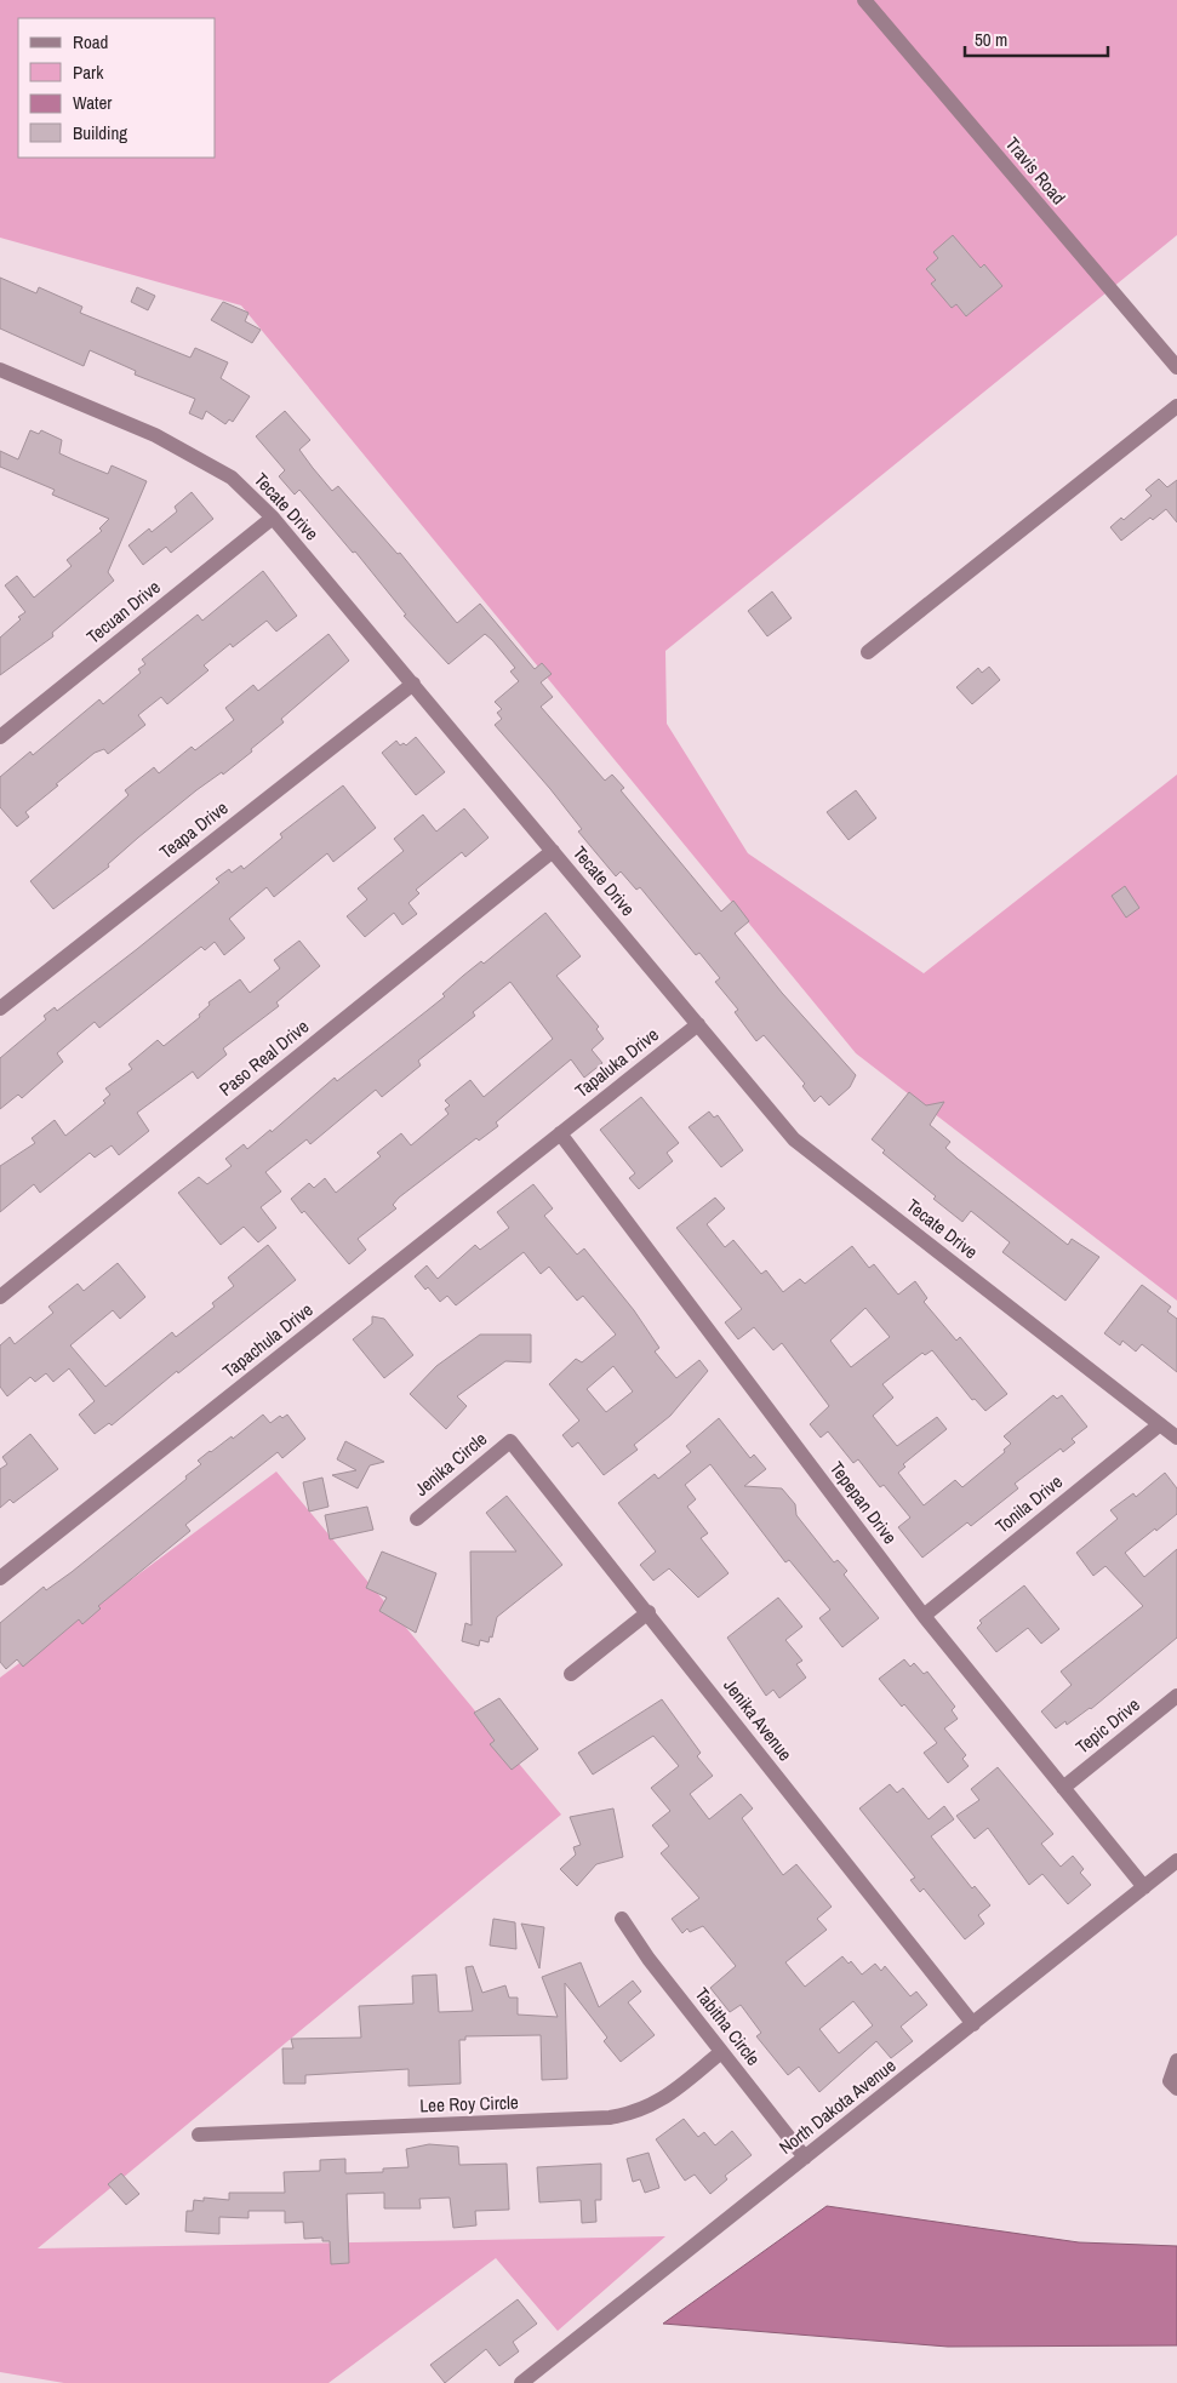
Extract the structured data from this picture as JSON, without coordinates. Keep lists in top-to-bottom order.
{
  "streets": {
    "street": [
      "Travis Road",
      "Tecate Drive",
      "Tecuan Drive",
      "Teapa Drive",
      "Paso Real Drive",
      "Tapaluka Drive",
      "Tapachula Drive",
      "Jenika Circle",
      "Tepepan Drive",
      "Tonila Drive",
      "Jenika Avenue",
      "Tepic Drive",
      "Tabitha Circle",
      "Lee Roy Circle",
      "North Dakota Avenue"
    ]
  },
  "crossings": [
    ["Tecate Drive", "Tecuan Drive"],
    ["Tecate Drive", "Teapa Drive"],
    ["Tecate Drive", "Paso Real Drive"],
    ["Tecate Drive", "Tapaluka Drive"],
    ["Tecate Drive", "Tonila Drive"],
    ["Tapaluka Drive", "Tapachula Drive"],
    ["Tapaluka Drive", "Tepepan Drive"],
    ["Tapachula Drive", "Tepepan Drive"],
    ["Jenika Circle", "Jenika Avenue"],
    ["Tepepan Drive", "Tonila Drive"],
    ["Tepepan Drive", "Tepic Drive"],
    ["Tepepan Drive", "North Dakota Avenue"],
    ["Jenika Avenue", "North Dakota Avenue"],
    ["Tabitha Circle", "Lee Roy Circle"],
    ["Tabitha Circle", "North Dakota Avenue"]
  ],
  "legend": [
    "Road",
    "Park",
    "Water",
    "Building"
  ],
  "scale_bar": "50 m"
}
